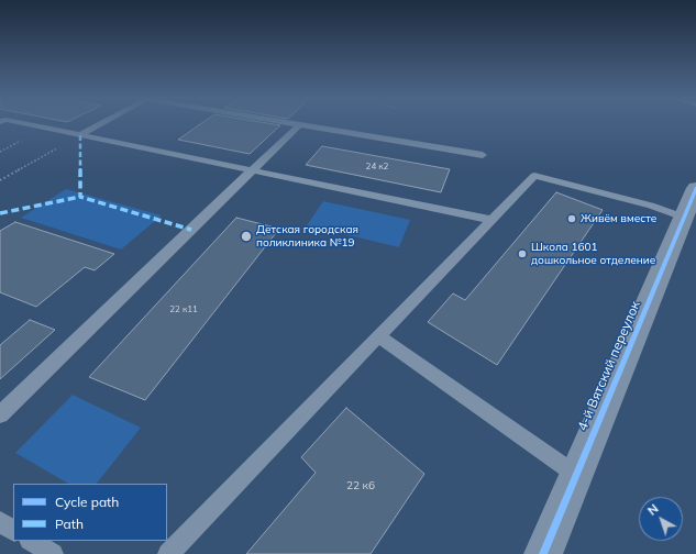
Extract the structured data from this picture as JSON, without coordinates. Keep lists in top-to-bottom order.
{
  "streets": {
    "street": ["4-й Вятский переулок"]
  },
  "places": ["Живём вместе", "Детская городская поликлиника №19", "Школа 1601 дошкольное отделение"],
  "house_numbers": ["24 к2", "22 к11", "22 к6"],
  "legend": ["Cycle path", "Path"],
  "north": "top left"
}
